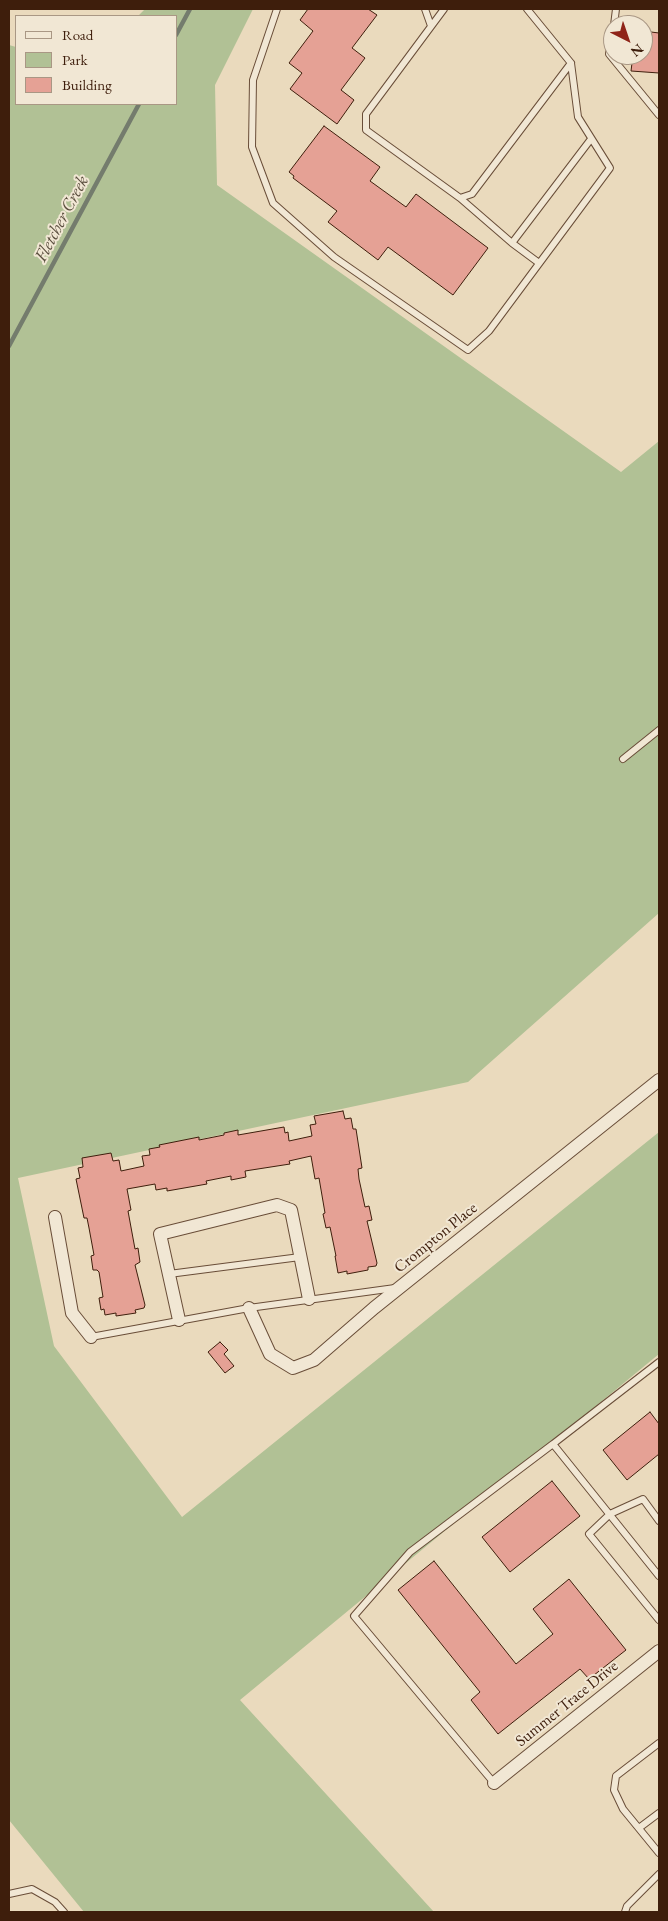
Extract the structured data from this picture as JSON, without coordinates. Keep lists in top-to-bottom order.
{
  "streets": {
    "street": ["Crompton Place", "Summer Trace Drive"]
  },
  "water": ["Fletcher Creek"],
  "legend": ["Road", "Park", "Building"],
  "north": "bottom right"
}
